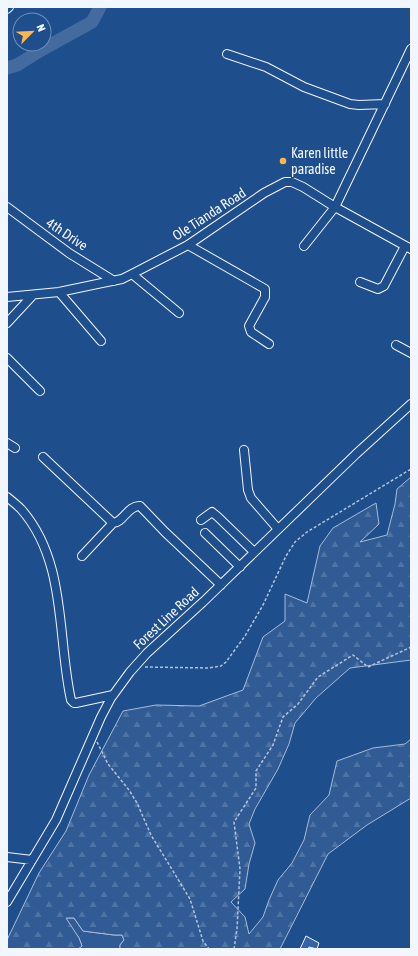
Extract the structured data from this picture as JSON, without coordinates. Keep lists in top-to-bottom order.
{
  "streets": {
    "street": ["Ole Tianda Road", "4th Drive", "Forest Line Road"]
  },
  "crossings": [
    ["Ole Tianda Road", "4th Drive"]
  ],
  "places": ["Karen little paradise"],
  "north": "top right"
}
